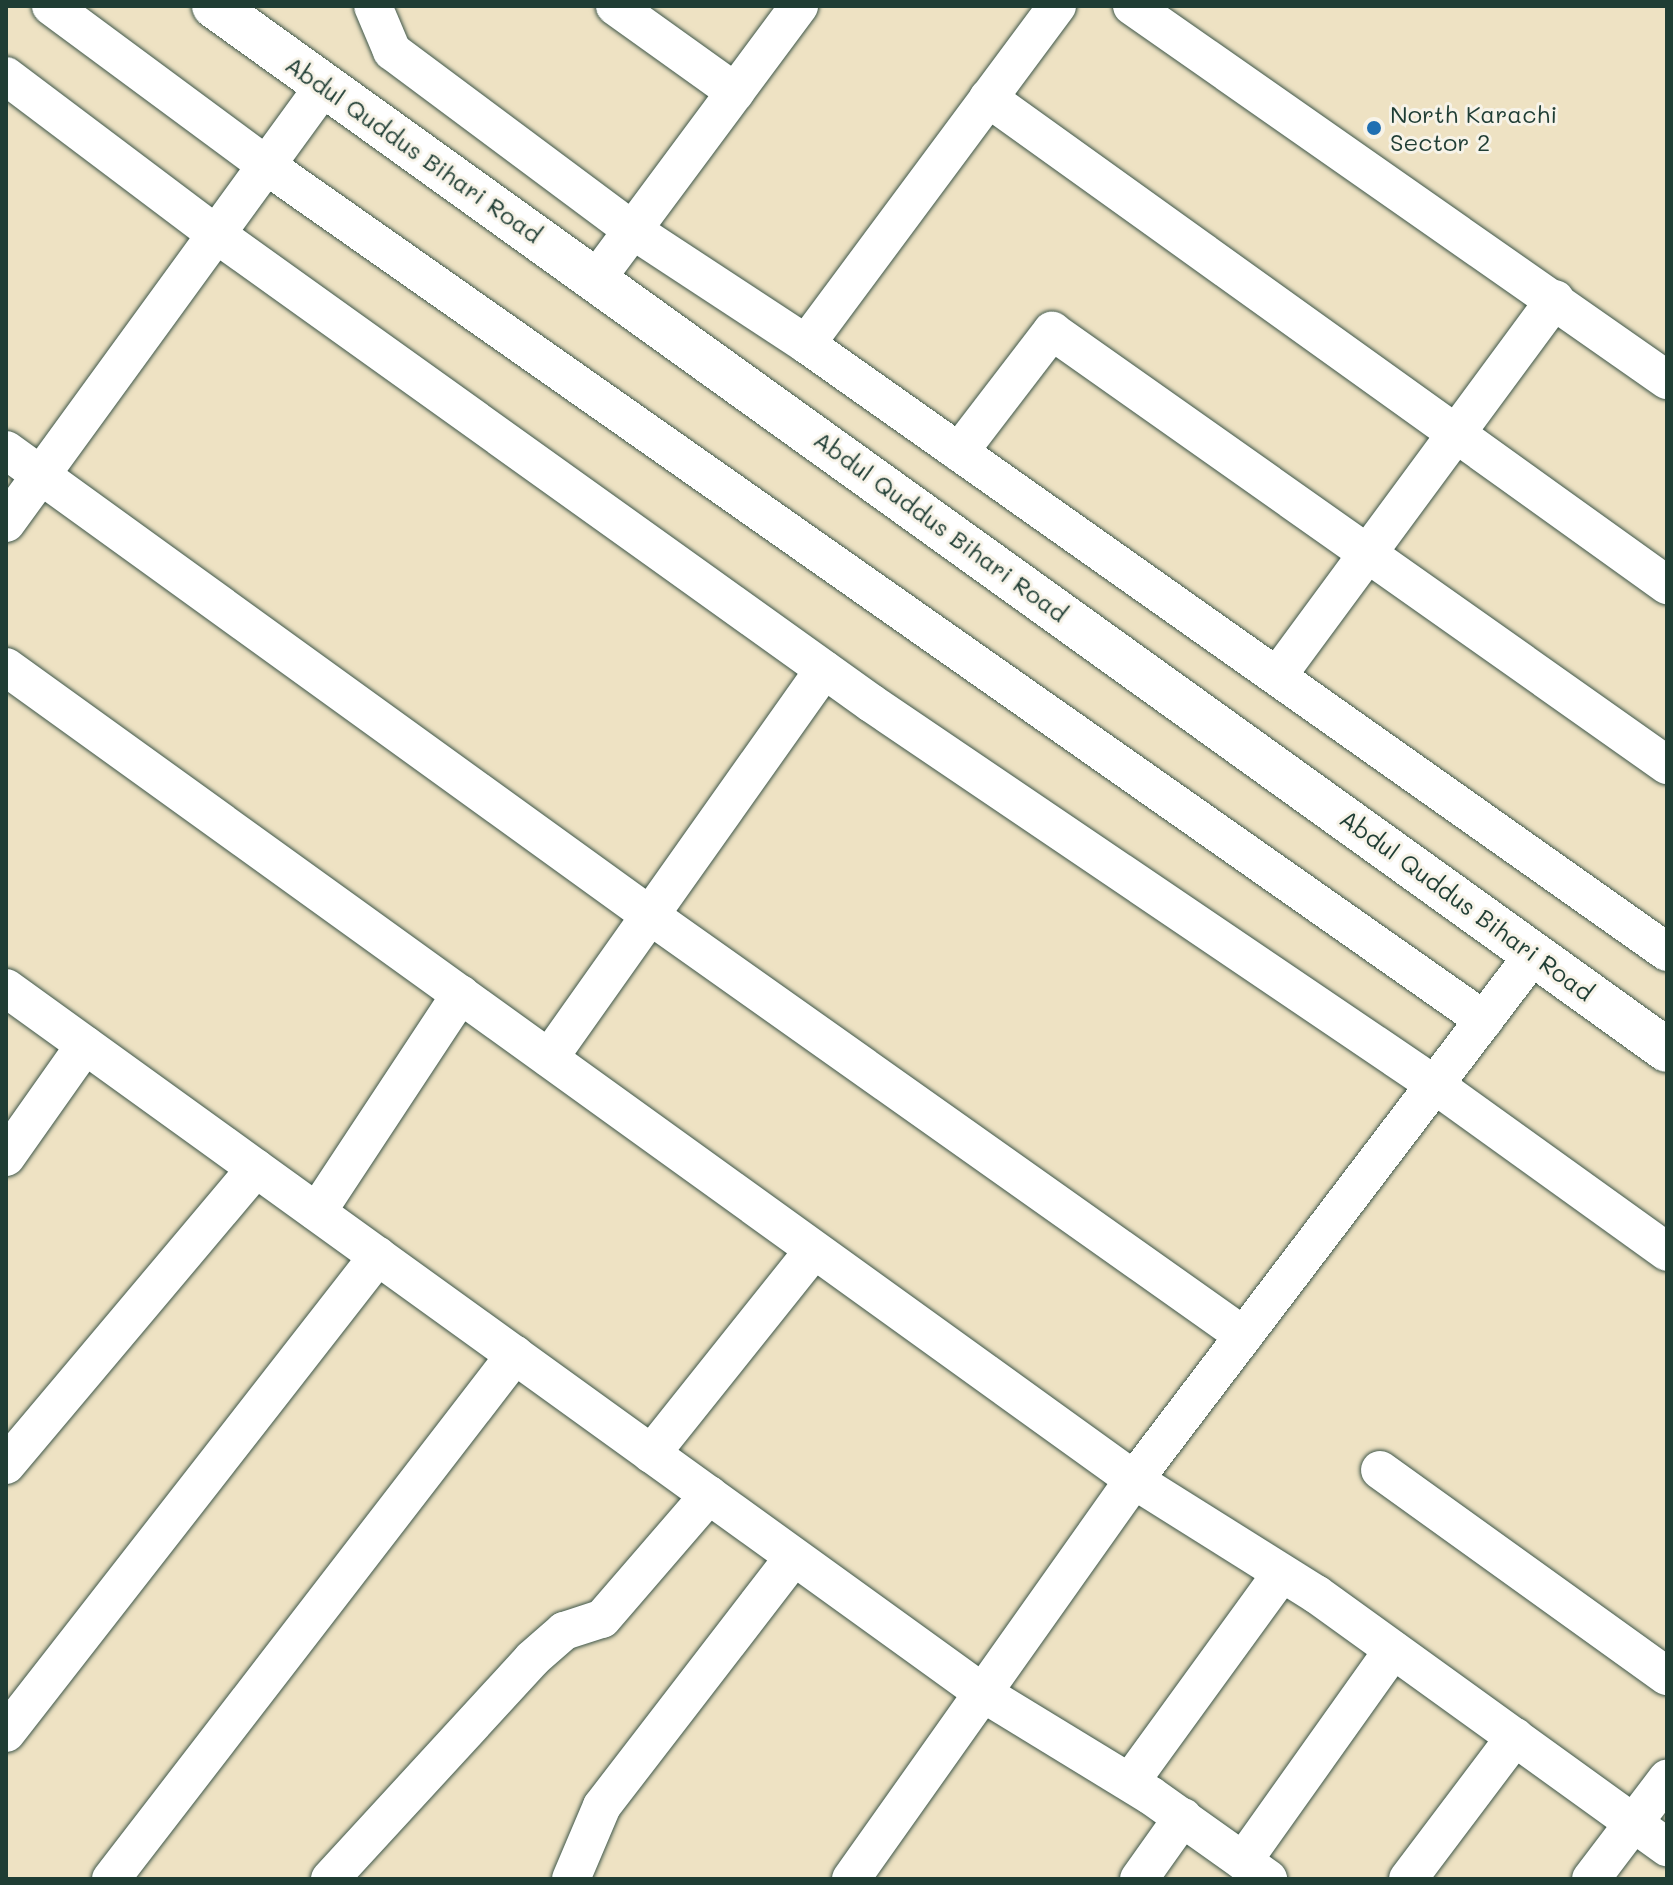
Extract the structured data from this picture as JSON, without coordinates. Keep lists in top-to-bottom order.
{
  "streets": {
    "main road": ["Abdul Quddus Bihari Road"]
  },
  "places": ["North Karachi Sector 2"]
}
